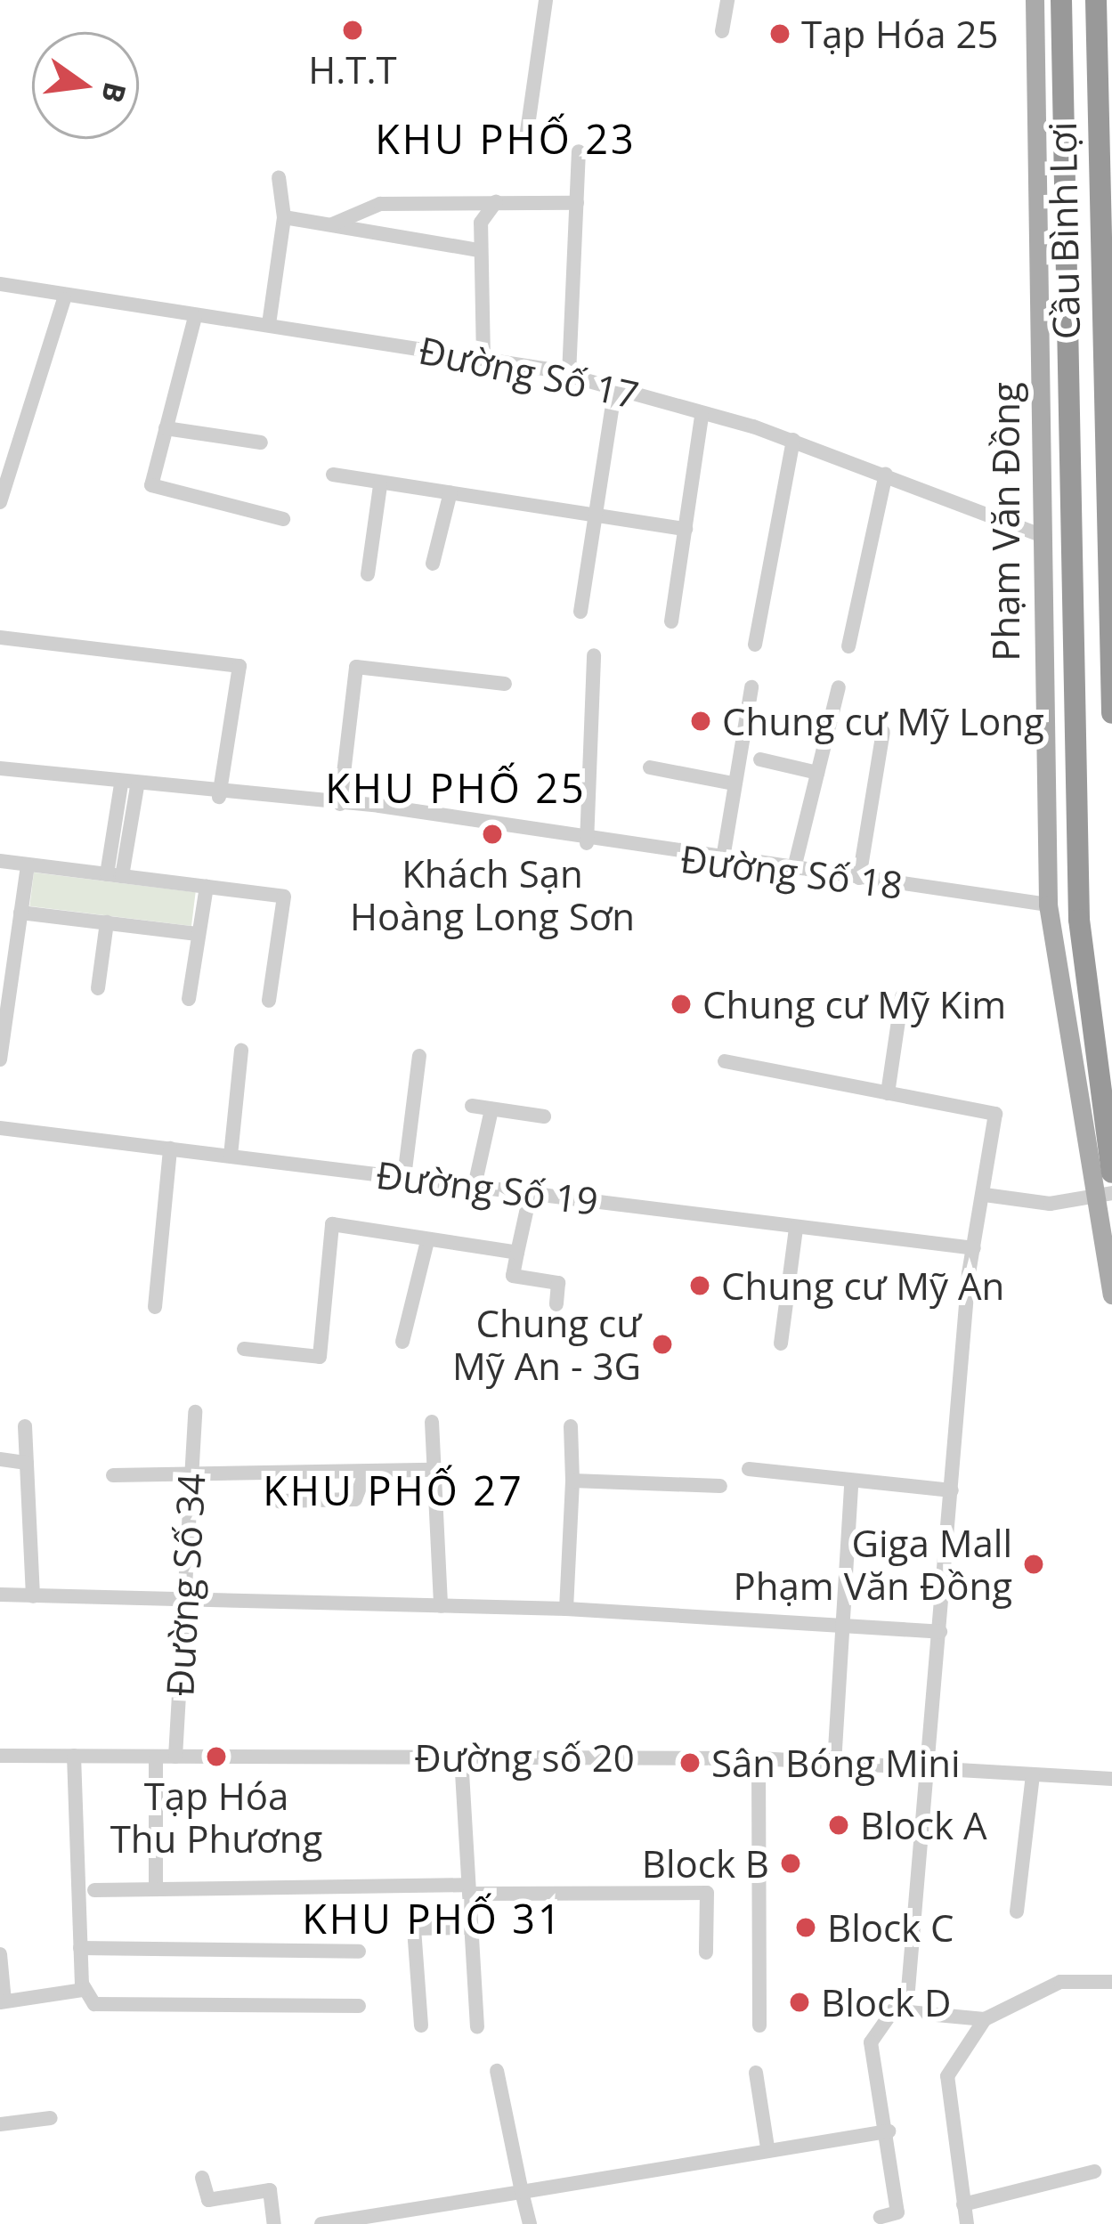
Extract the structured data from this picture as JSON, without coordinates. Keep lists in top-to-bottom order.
{
  "streets": {
    "highway": ["Cầu Bình Lợi", "Phạm Văn Đồng"],
    "street": [
      "Đường Số 17",
      "Đường Số 18",
      "Đường Số 19",
      "Đường Số 34",
      "Đường số 20"
    ]
  },
  "crossings": [
    ["Cầu Bình Lợi", "Phạm Văn Đồng"],
    ["Đường Số 17", "Phạm Văn Đồng"],
    ["Phạm Văn Đồng", "Đường Số 18"],
    ["Đường Số 34", "Đường số 20"]
  ],
  "districts": [
    "KHU PHỐ 23",
    "KHU PHỐ 25",
    "KHU PHỐ 27",
    "KHU PHỐ 31"
  ],
  "places": [
    "H.T.T",
    "Tạp Hóa 25",
    "Chung cư Mỹ Long",
    "Khách Sạn Hoàng Long Sơn",
    "Chung cư Mỹ Kim",
    "Chung cư Mỹ An",
    "Chung cư Mỹ An - 3G",
    "Giga Mall Phạm Văn Đồng",
    "Tạp Hóa Thu Phương",
    "Sân Bóng Mini",
    "Block A",
    "Block B",
    "Block C",
    "Block D"
  ],
  "north": "right"
}
